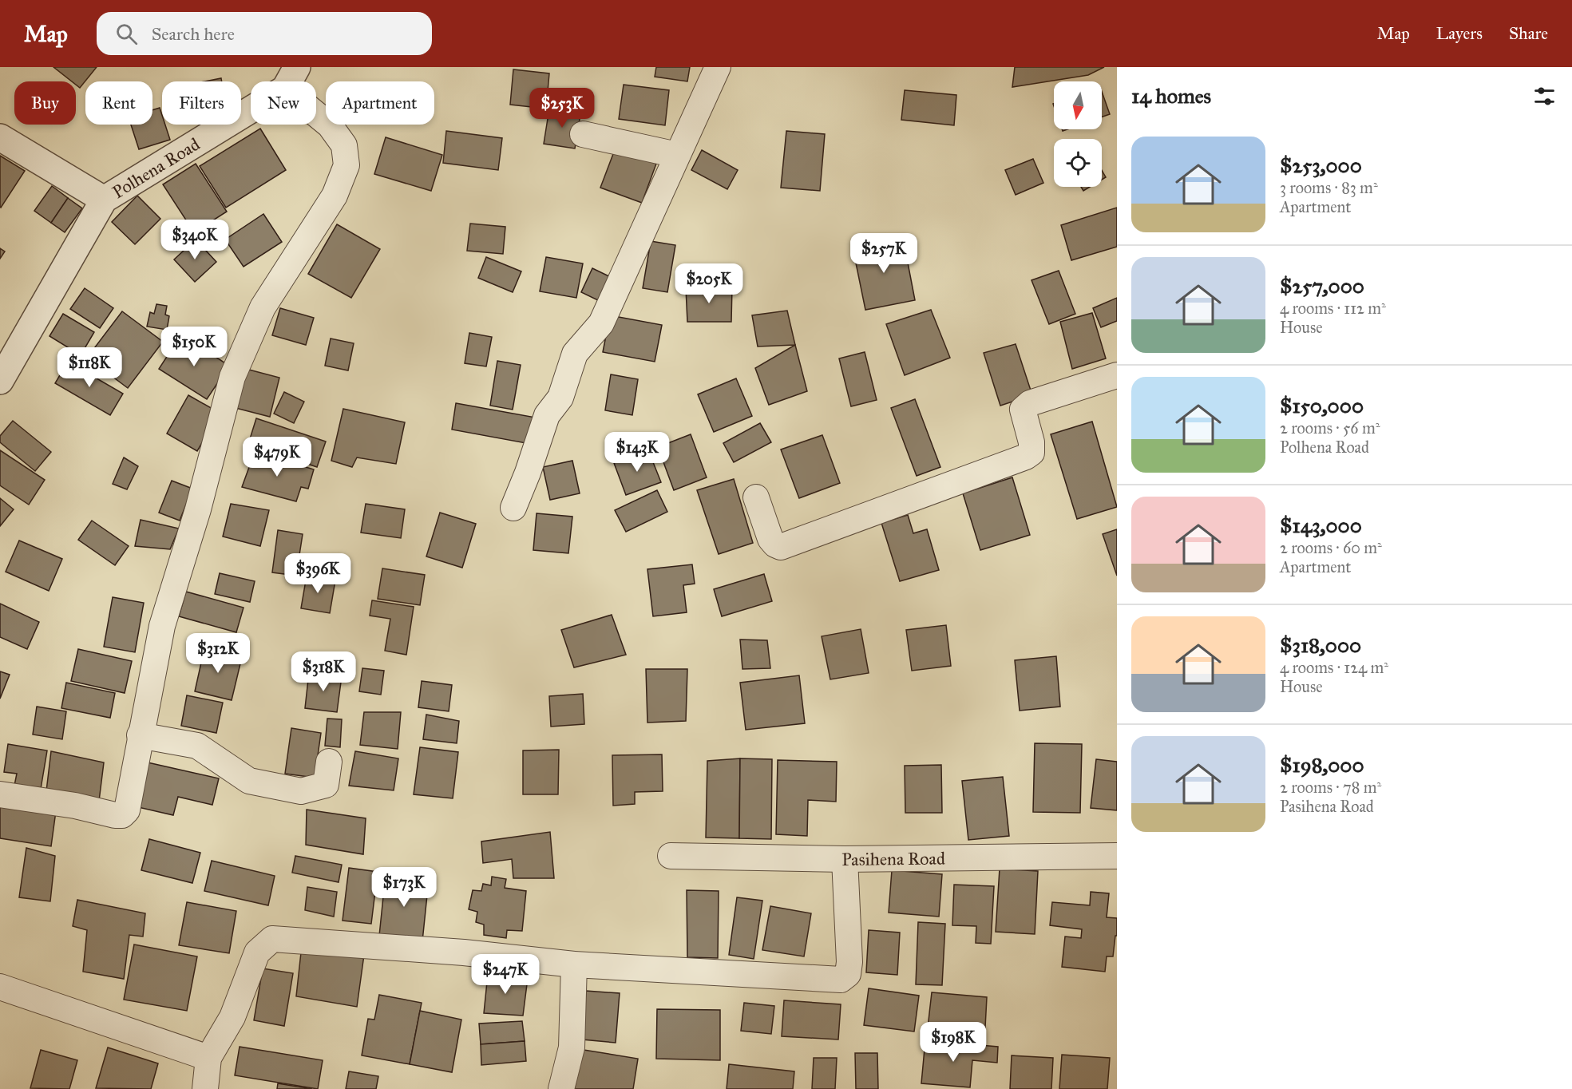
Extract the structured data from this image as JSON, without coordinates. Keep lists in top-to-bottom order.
{
  "streets": {
    "street": ["Polhena Road", "Pasihena Road"]
  },
  "north": "bottom",
  "page": {
    "header": "Map",
    "search": "Search here",
    "nav": ["Map", "Layers", "Share"],
    "heading": "14 homes",
    "chip": [
      "Buy",
      "Rent",
      "Filters",
      "New",
      "Apartment"
    ],
    "price": [
      "$253K",
      "$340K",
      "$257K",
      "$205K",
      "$150K",
      "$118K",
      "$143K",
      "$479K",
      "$396K",
      "$312K",
      "$318K",
      "$173K",
      "$247K",
      "$198K"
    ],
    "list": [
      {
        "name": "$253,000",
        "note": "3 rooms · 83 m² · Apartment"
      },
      {
        "name": "$257,000",
        "note": "4 rooms · 112 m² · House"
      },
      {
        "name": "$150,000",
        "note": "2 rooms · 56 m² · Polhena Road"
      },
      {
        "name": "$143,000",
        "note": "2 rooms · 60 m² · Apartment"
      },
      {
        "name": "$318,000",
        "note": "4 rooms · 124 m² · House"
      },
      {
        "name": "$198,000",
        "note": "2 rooms · 78 m² · Pasihena Road"
      }
    ]
  }
}
